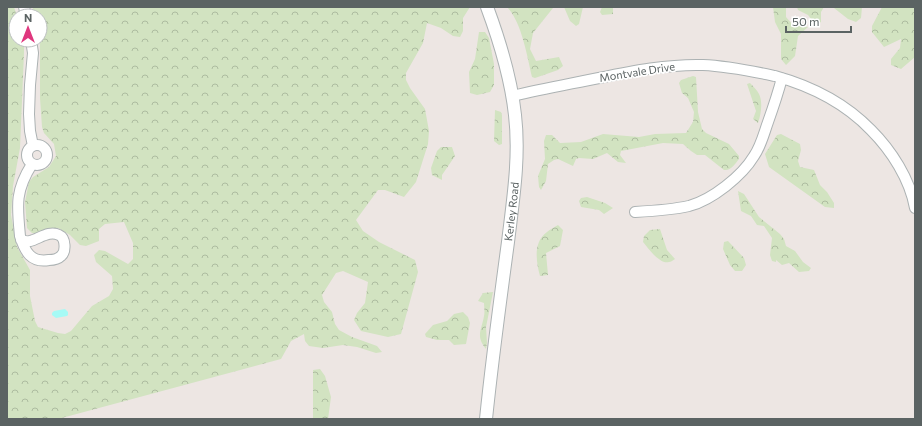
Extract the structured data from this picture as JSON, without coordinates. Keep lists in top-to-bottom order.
{
  "streets": {
    "street": ["Montvale Drive", "Kerley Road"]
  },
  "crossings": [
    ["Montvale Drive", "Kerley Road"]
  ],
  "scale_bar": "50 m",
  "north": "top"
}
